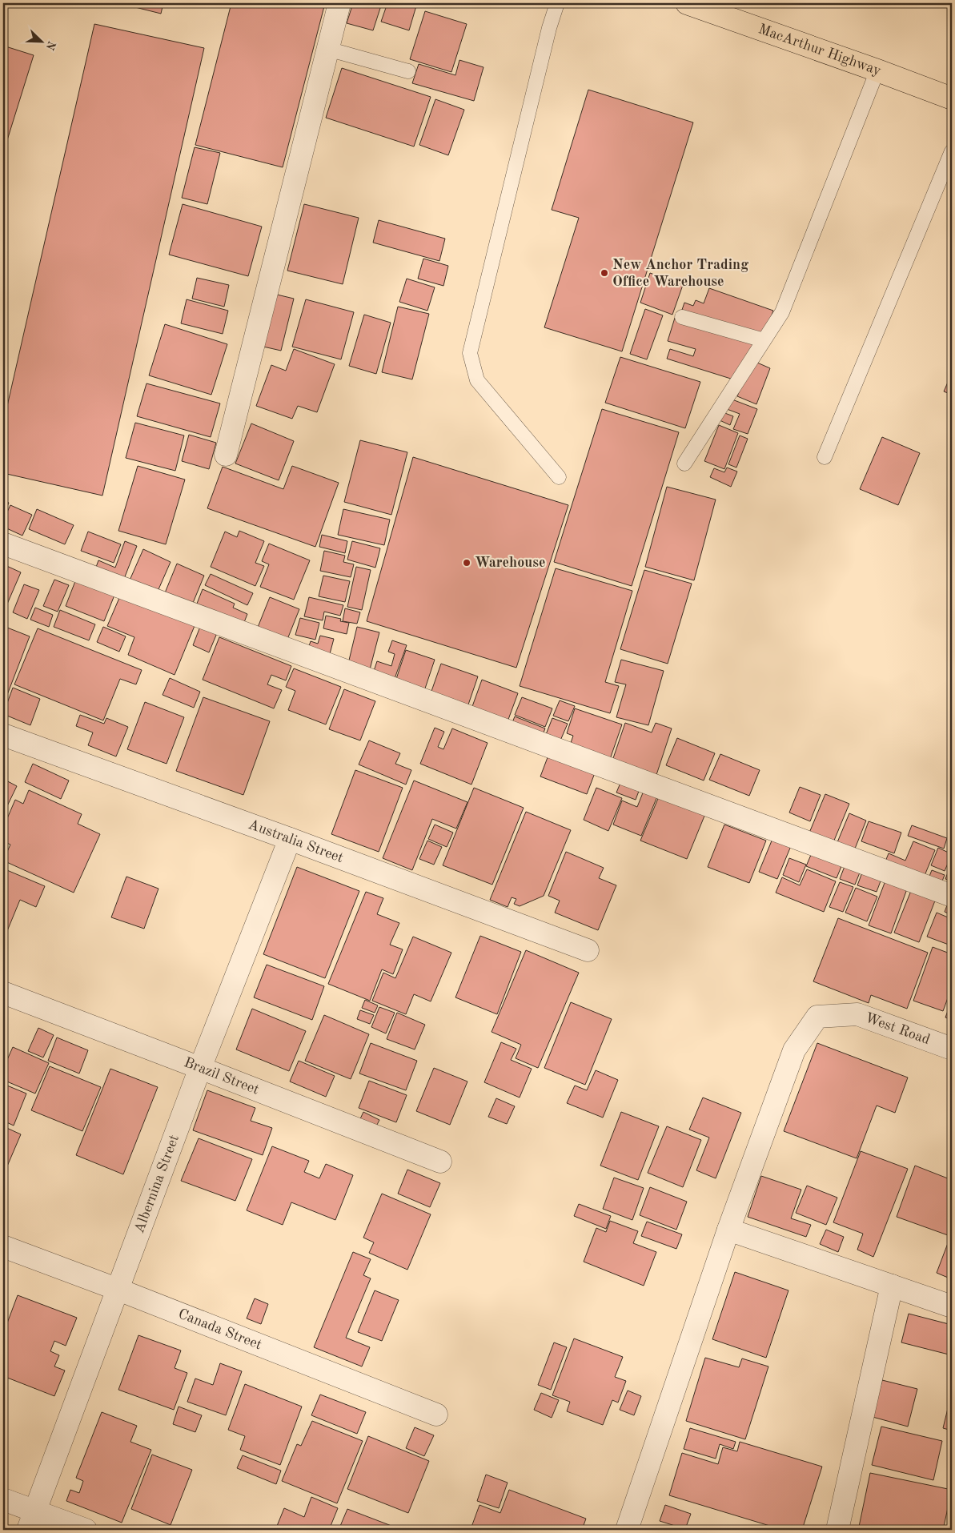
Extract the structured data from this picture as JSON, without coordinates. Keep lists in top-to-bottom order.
{
  "streets": {
    "highway": ["MacArthur Highway"],
    "street": [
      "Australia Street",
      "West Road",
      "Brazil Street",
      "Albernina Street",
      "Canada Street"
    ]
  },
  "crossings": [
    ["Australia Street", "Albernina Street"],
    ["Brazil Street", "Albernina Street"],
    ["Albernina Street", "Canada Street"]
  ],
  "places": ["New Anchor Trading Office Warehouse", "Warehouse"],
  "north": "bottom right"
}
